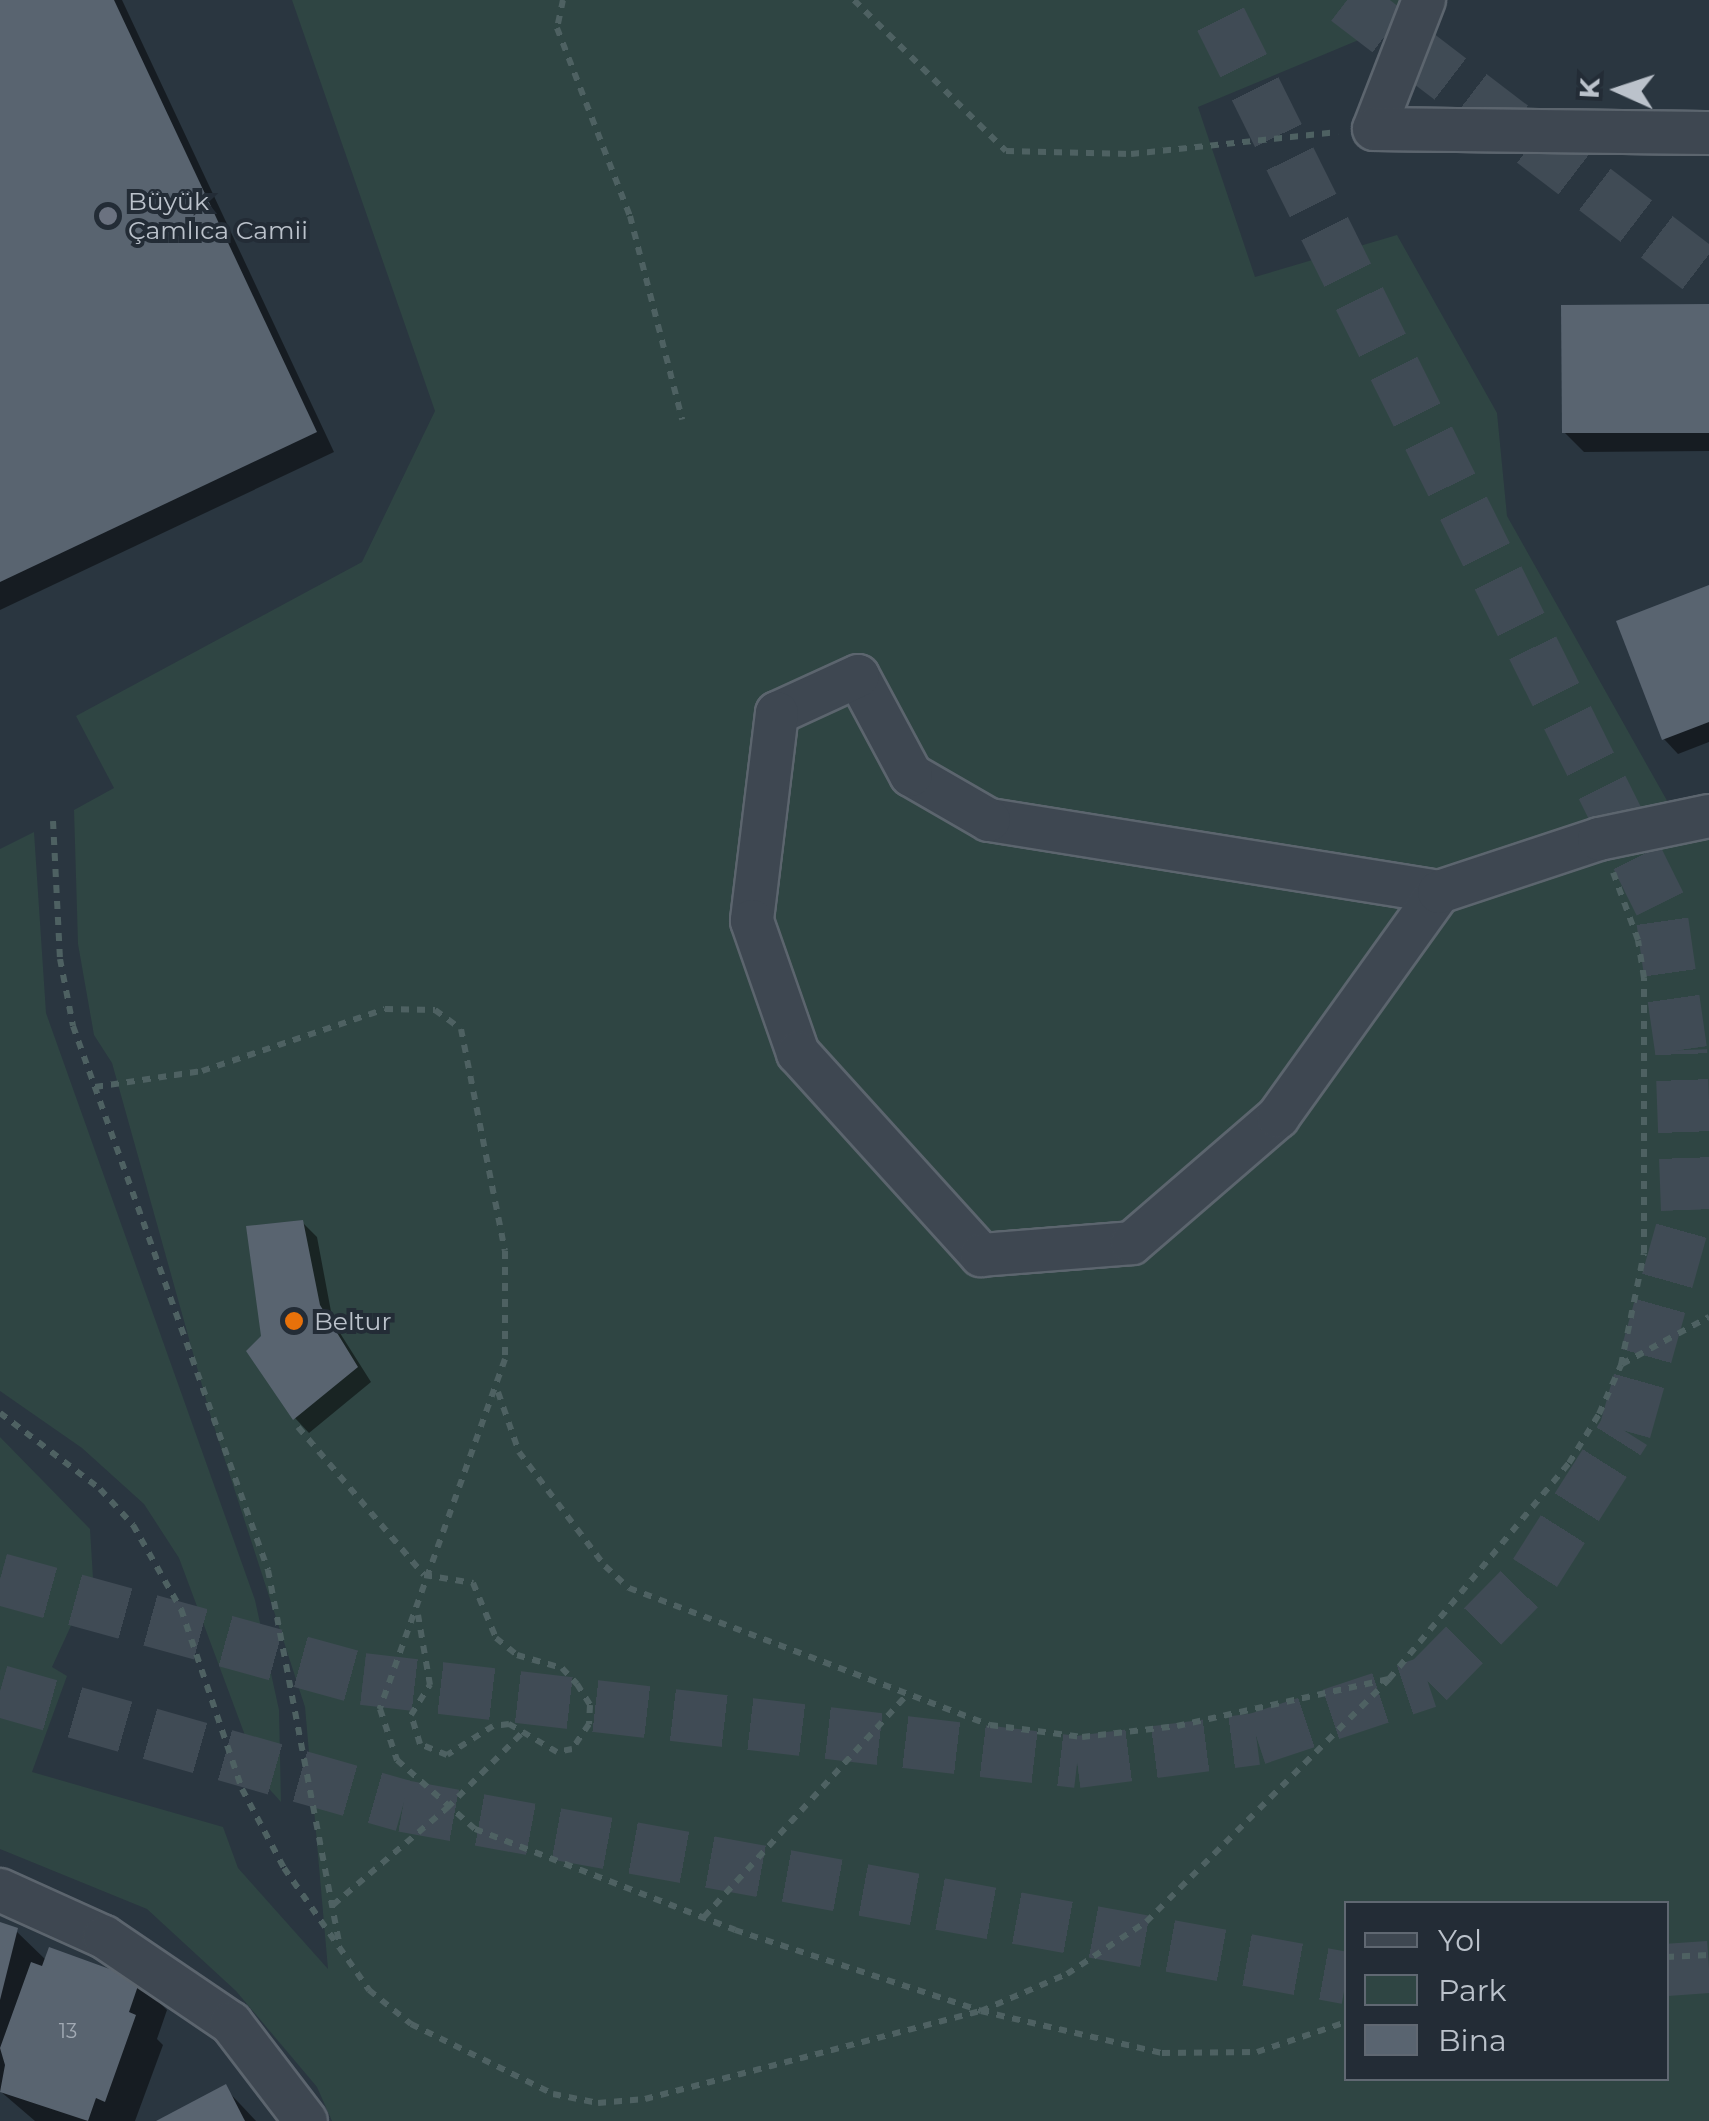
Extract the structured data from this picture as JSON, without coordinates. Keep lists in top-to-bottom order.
{
  "places": ["Büyük Çamlıca Camii", "Beltur"],
  "house_numbers": ["13"],
  "legend": ["Yol", "Park", "Bina"],
  "north": "left"
}
